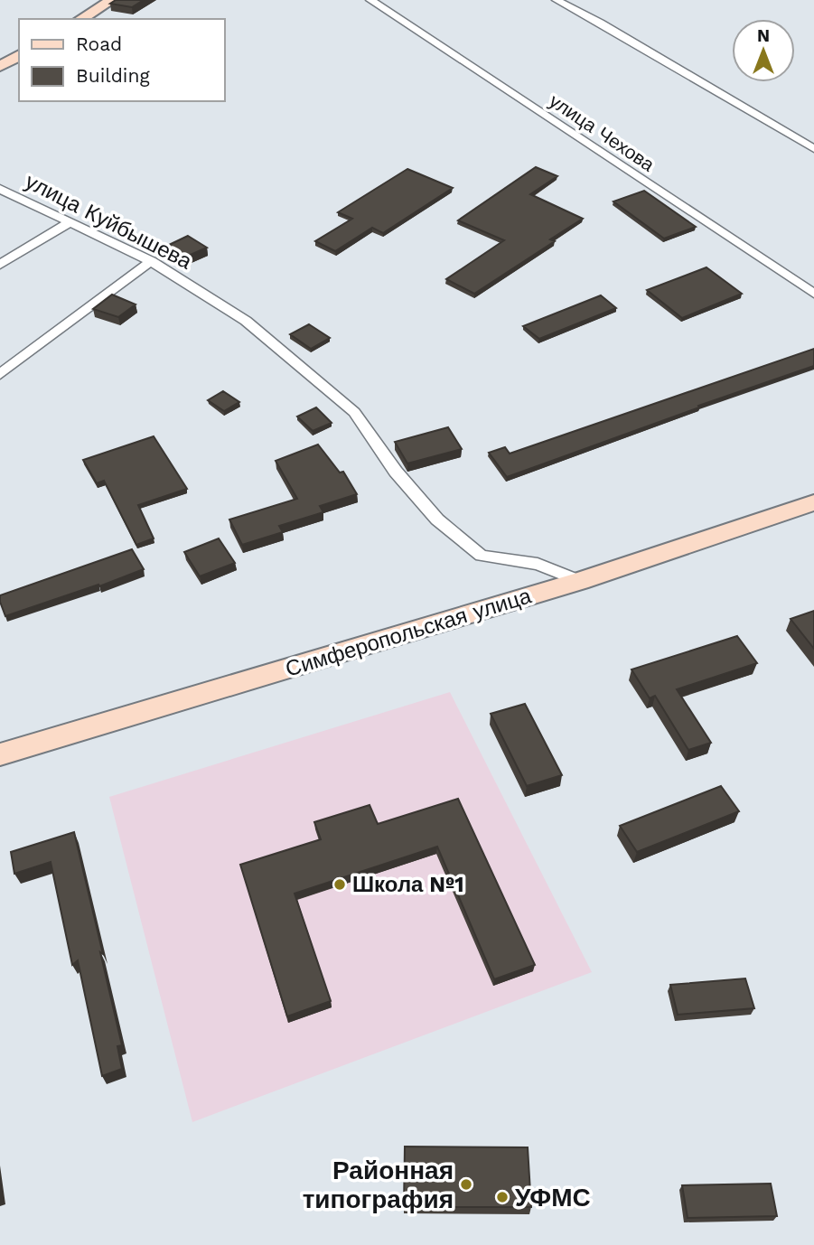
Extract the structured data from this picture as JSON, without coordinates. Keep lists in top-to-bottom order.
{
  "streets": {
    "main road": ["Симферопольская улица"],
    "street": ["улица Чехова", "улица Куйбышева"]
  },
  "crossings": [
    ["улица Куйбышева", "Симферопольская улица"]
  ],
  "places": ["Школа №1", "Районная типография", "УФМС"],
  "legend": ["Road", "Building"],
  "north": "top"
}
